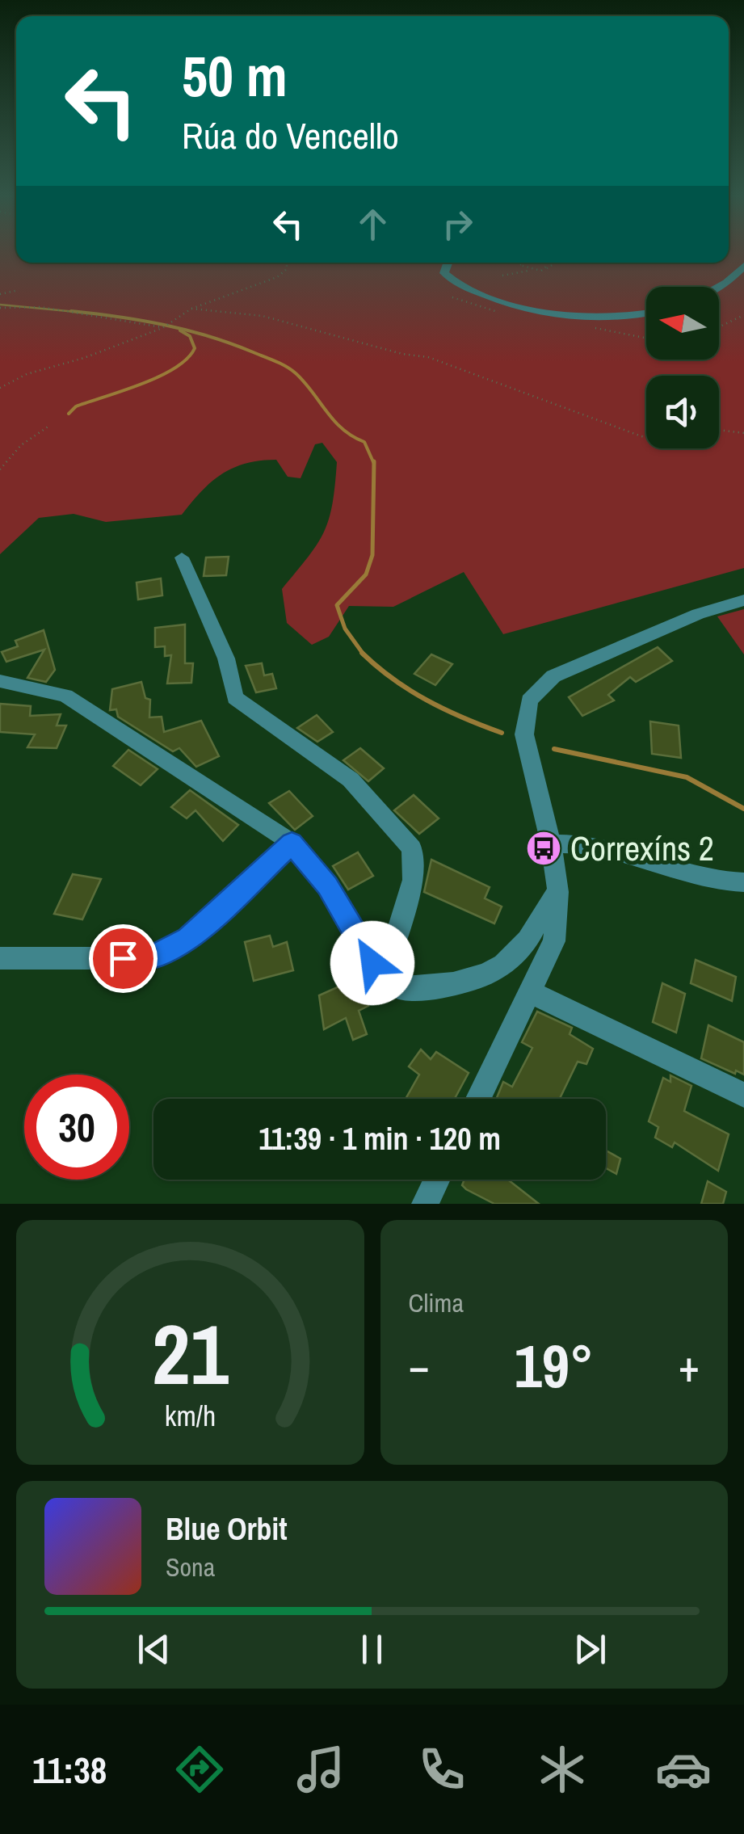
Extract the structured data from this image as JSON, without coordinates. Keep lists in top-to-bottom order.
{
  "places": {
    "bus stop": ["Correxíns 2"]
  },
  "north": "left",
  "page": {
    "turn": ["50 m", "Rúa do Vencello"],
    "limit": "30",
    "trip": "11:39 · 1 min · 120 m",
    "tile": "Clima",
    "heat": ["−", "19°", "+"],
    "song": ["Blue Orbit", "Sona"],
    "tabs": "11:38",
    "gauge": ["21", "km/h"]
  }
}
